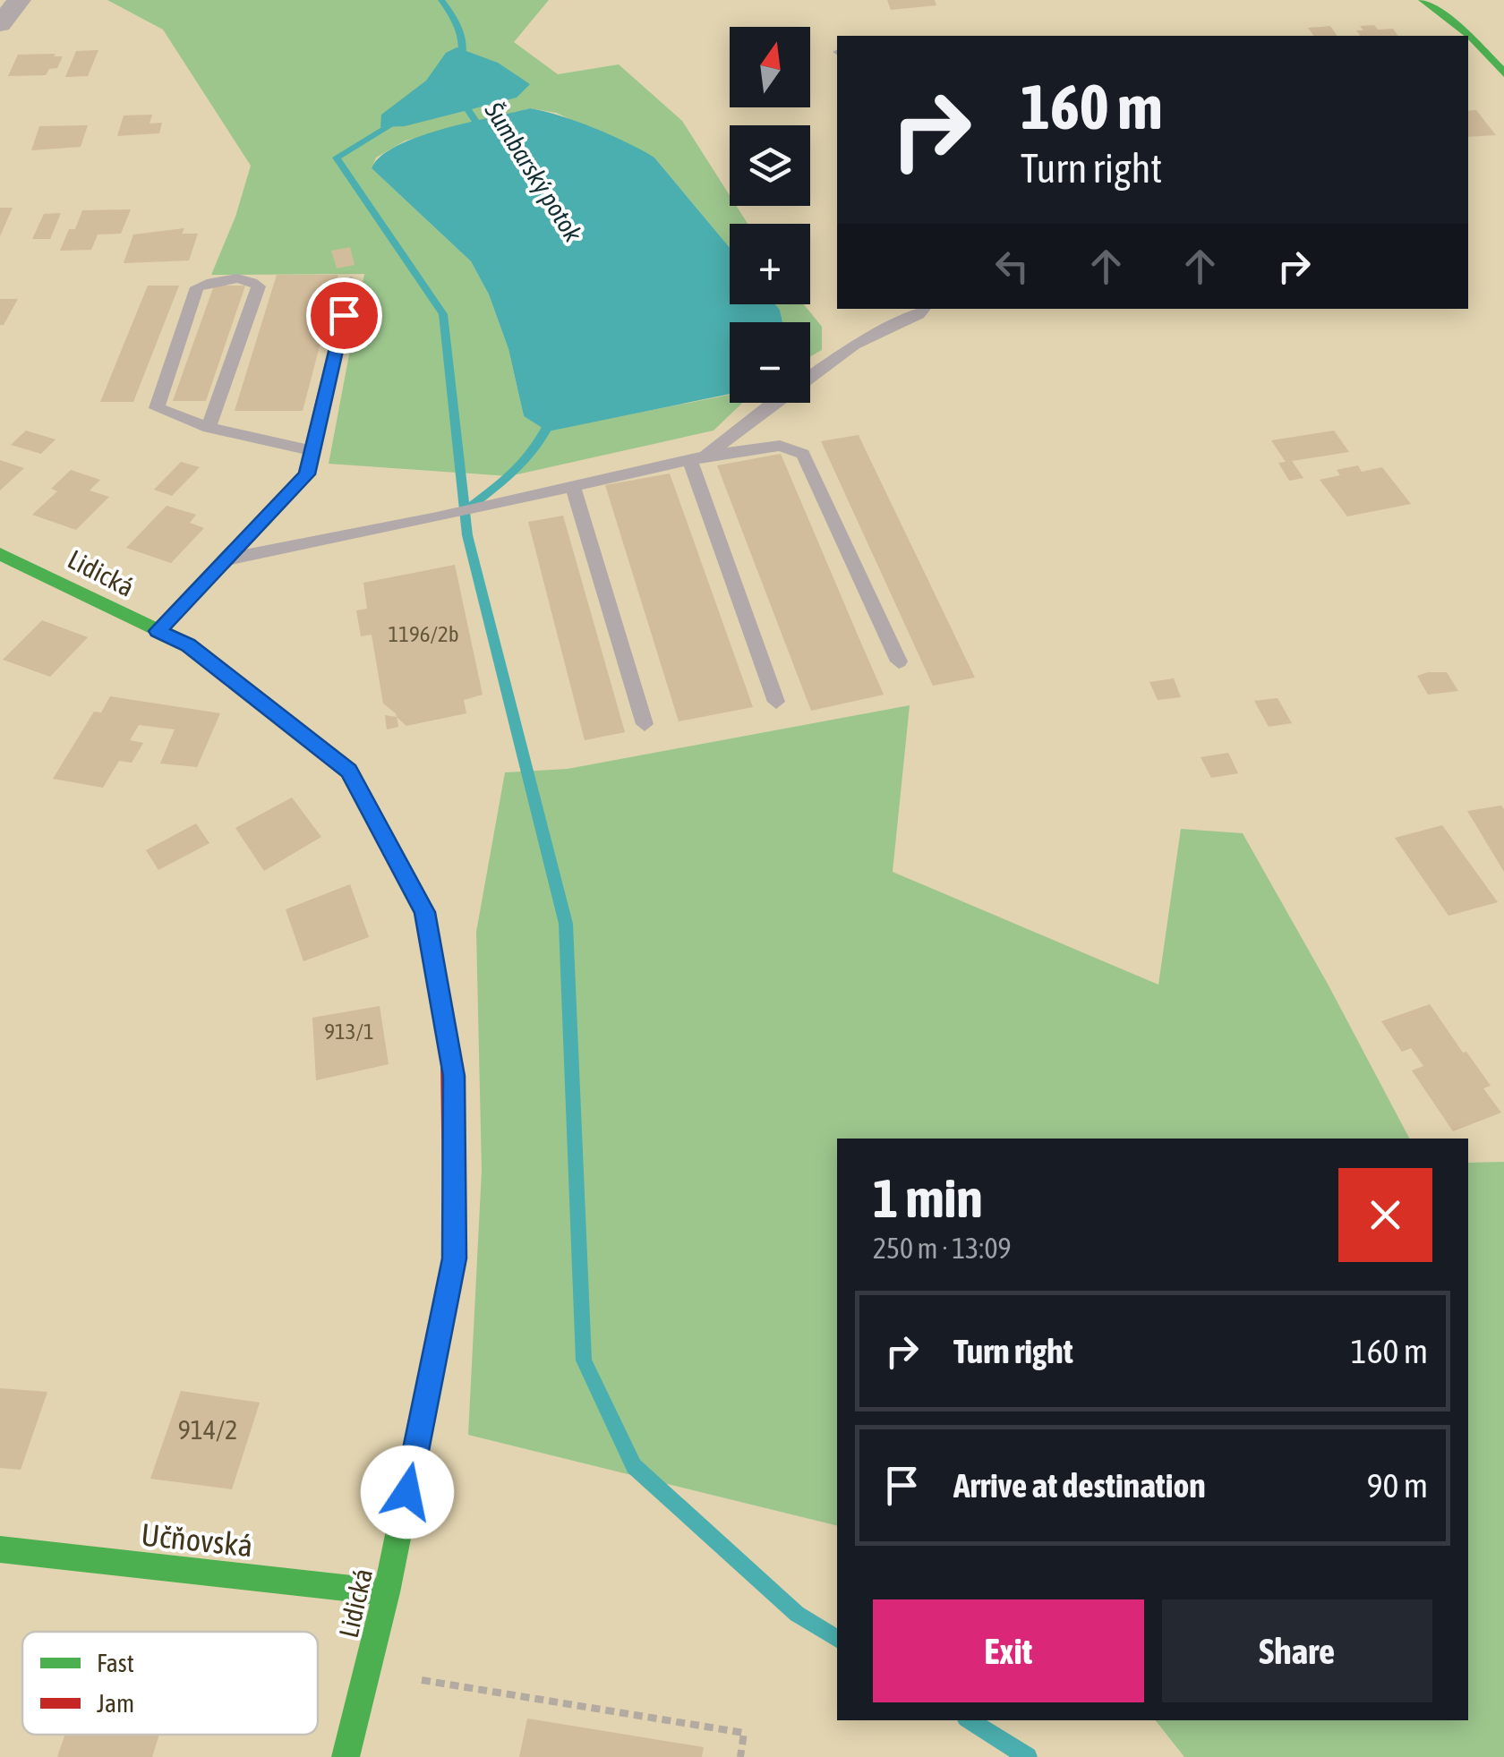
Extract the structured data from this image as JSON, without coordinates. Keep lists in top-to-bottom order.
{
  "streets": {
    "street": ["Lidická", "Učňovská"]
  },
  "crossings": [
    ["Lidická", "Učňovská"]
  ],
  "water": ["Šumbarský potok"],
  "house_numbers": ["1196/2b", "913/1", "914/2"],
  "legend": ["Fast", "Jam"],
  "north": "top",
  "page": {
    "map_buttons": ["+", "−"],
    "turn": ["160 m", "Turn right"],
    "heading": ["1 min", "250 m · 13:09"],
    "list": [
      {
        "name": "Turn right",
        "value": "160 m"
      },
      {
        "name": "Arrive at destination",
        "value": "90 m"
      }
    ],
    "buttons": ["Exit", "Share"]
  }
}
